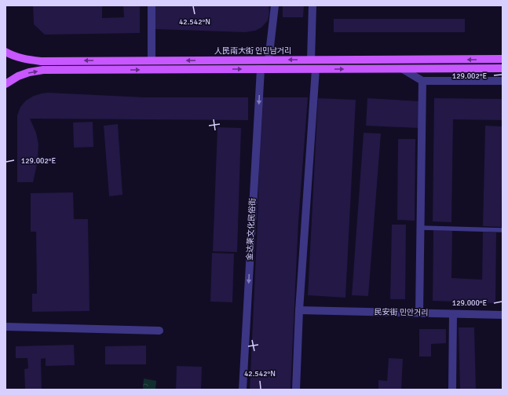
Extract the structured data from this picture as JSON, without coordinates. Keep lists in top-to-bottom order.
{
  "streets": {
    "main road": ["人民南大街 인민남거리"],
    "street": ["金达莱文化民俗街", "民安街 민안거리"]
  },
  "coordinates": ["42.542°N", "129.002°E", "129.000°E"]
}
